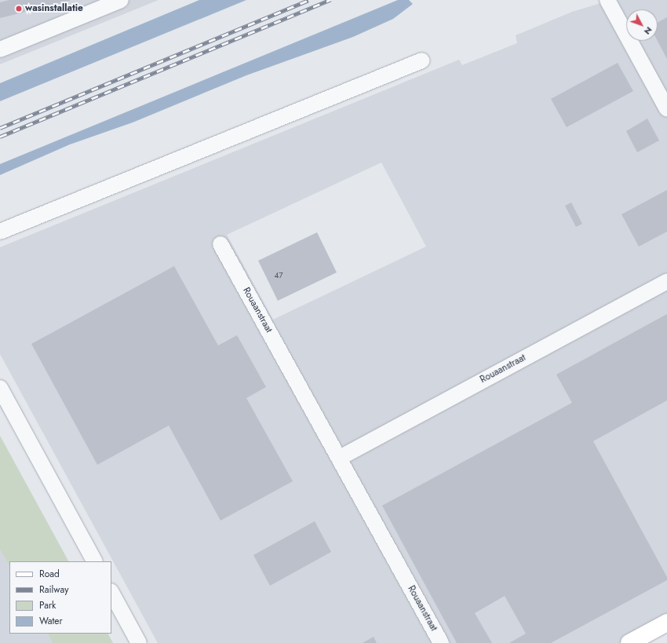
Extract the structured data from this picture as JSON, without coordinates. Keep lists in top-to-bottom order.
{
  "streets": {
    "street": ["Rouaanstraat"]
  },
  "places": ["wasinstallatie"],
  "house_numbers": ["47"],
  "legend": [
    "Road",
    "Railway",
    "Park",
    "Water"
  ],
  "north": "bottom right"
}
